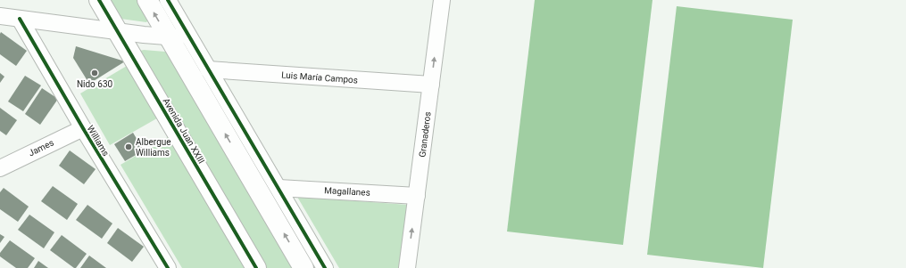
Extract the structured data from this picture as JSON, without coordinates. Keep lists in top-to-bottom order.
{
  "streets": {
    "street": [
      "Luis María Campos",
      "Avenida Juan XXIII",
      "Granaderos",
      "Williams",
      "James",
      "Magallanes"
    ]
  },
  "crossings": [
    ["Luis María Campos", "Granaderos"],
    ["Granaderos", "Magallanes"],
    ["Williams", "James"]
  ],
  "one_way": ["Granaderos"],
  "places": ["Nido 630", "Albergue Williams"]
}
